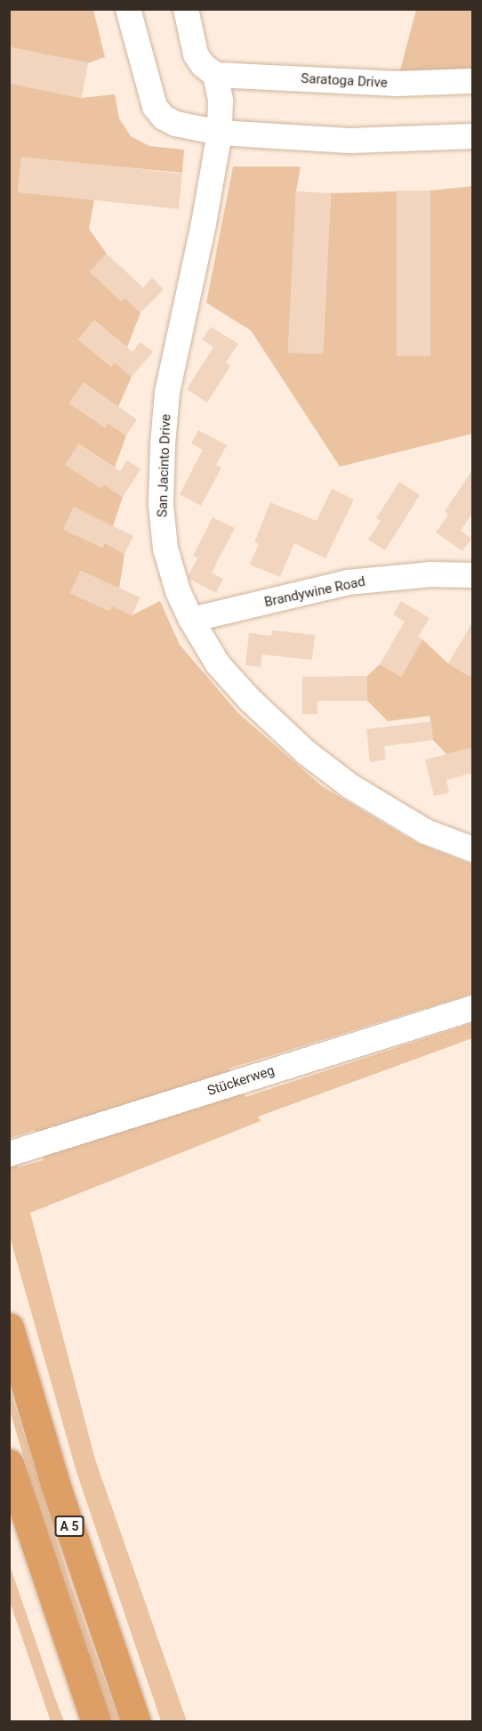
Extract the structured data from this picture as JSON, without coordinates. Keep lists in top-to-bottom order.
{
  "streets": {
    "highway": ["A 5"],
    "street": [
      "Saratoga Drive",
      "San Jacinto Drive",
      "Brandywine Road",
      "Stückerweg"
    ]
  },
  "crossings": [
    ["Saratoga Drive", "San Jacinto Drive"],
    ["San Jacinto Drive", "Brandywine Road"]
  ]
}
